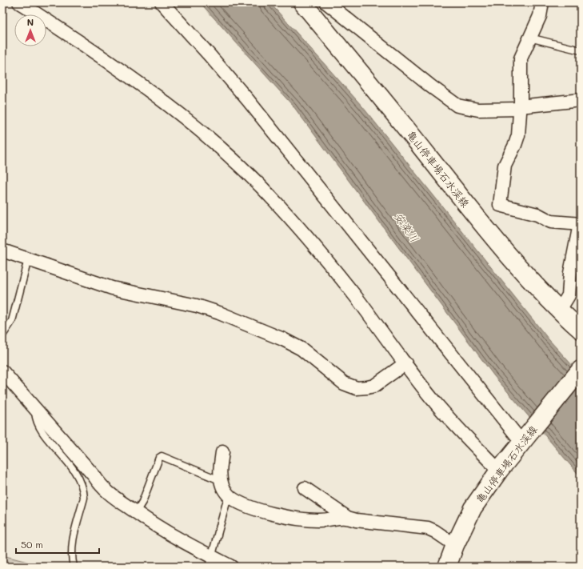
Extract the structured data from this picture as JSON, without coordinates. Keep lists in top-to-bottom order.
{
  "streets": {
    "main road": ["亀山停車場石水渓線"]
  },
  "water": ["安楽川"],
  "scale_bar": "50 m",
  "north": "top"
}
